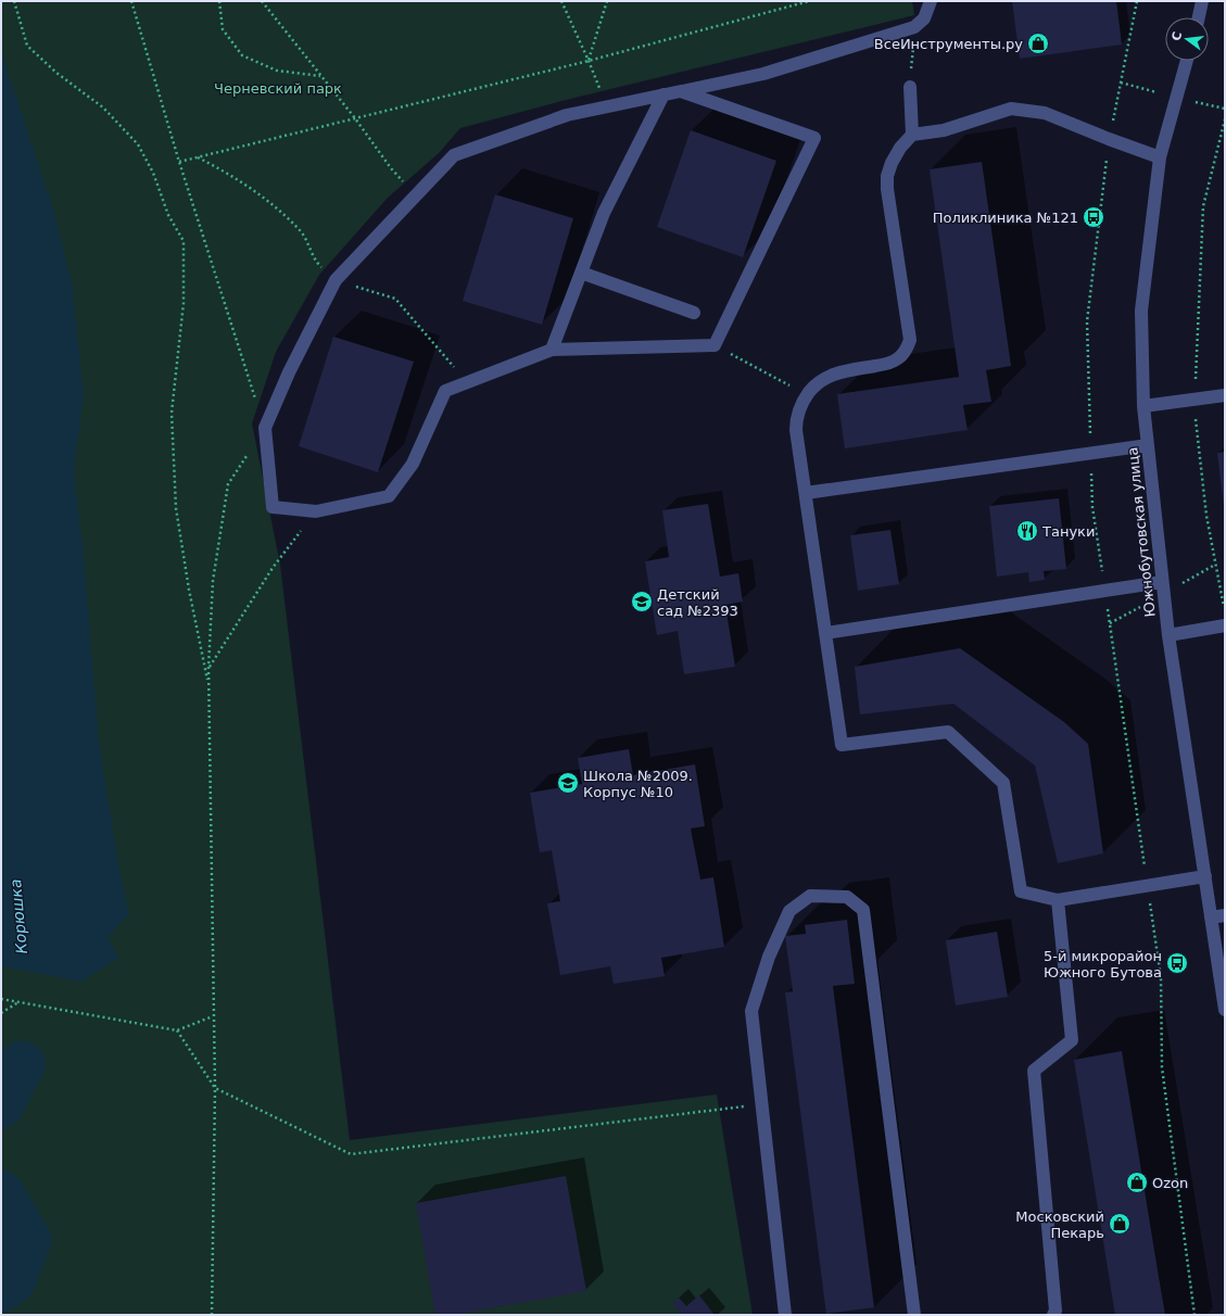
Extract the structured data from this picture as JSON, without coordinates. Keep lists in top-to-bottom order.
{
  "streets": {
    "street": ["Южнобутовская улица"]
  },
  "water": ["Корюшка"],
  "parks": ["Черневский парк"],
  "places": {
    "shop": ["ВсеИнструменты.ру", "Ozon", "Московский Пекарь"],
    "bus stop": ["Поликлиника №121", "5-й микрорайон Южного Бутова"],
    "restaurant": ["Тануки"],
    "school or university": ["Детский сад №2393", "Школа №2009. Корпус №10"]
  },
  "north": "left"
}
